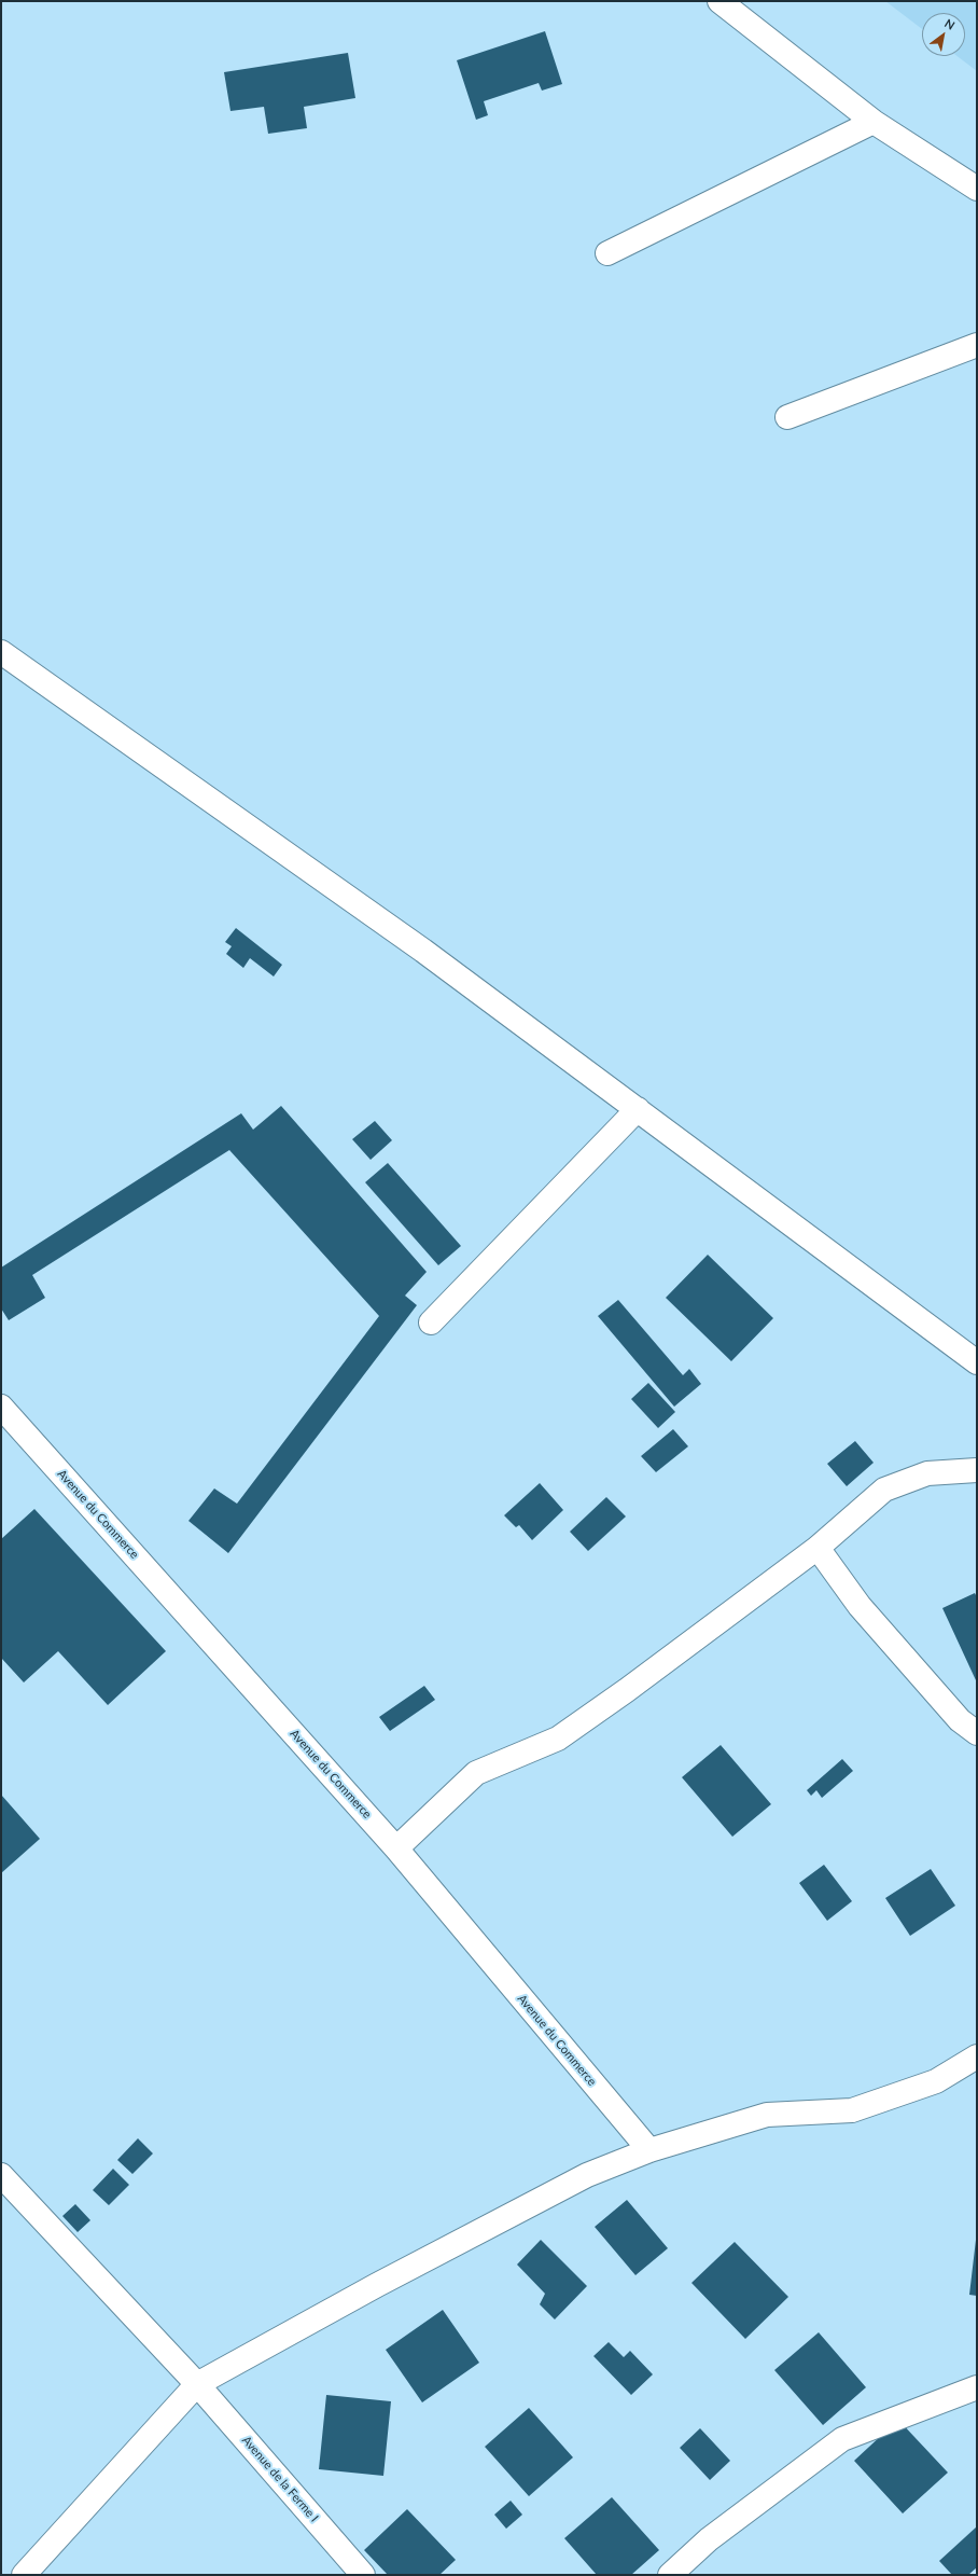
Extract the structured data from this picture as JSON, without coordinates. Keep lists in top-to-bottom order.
{
  "streets": {
    "street": ["Avenue du Commerce", "Avenue de la Ferme I"]
  },
  "north": "top right"
}
